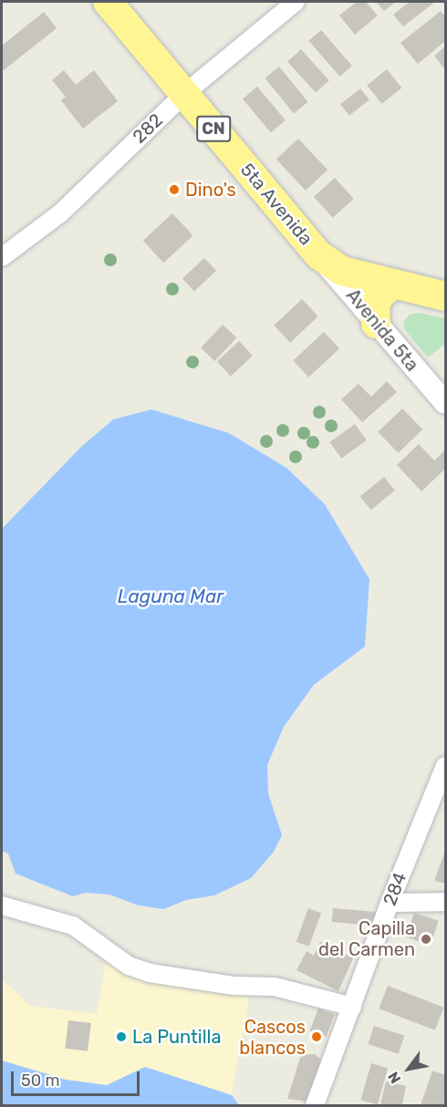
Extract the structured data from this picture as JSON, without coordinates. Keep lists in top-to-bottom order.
{
  "streets": {
    "highway": ["CN", "5ta Avenida"],
    "street": ["282", "Avenida 5ta", "284"]
  },
  "crossings": [
    ["282", "5ta Avenida"],
    ["CN", "5ta Avenida"],
    ["CN", "Avenida 5ta"],
    ["5ta Avenida", "Avenida 5ta"]
  ],
  "water": ["Laguna Mar"],
  "places": [
    "Dino's",
    "Capilla del Carmen",
    "La Puntilla",
    "Cascos blancos"
  ],
  "scale_bar": "50 m",
  "north": "bottom left"
}
